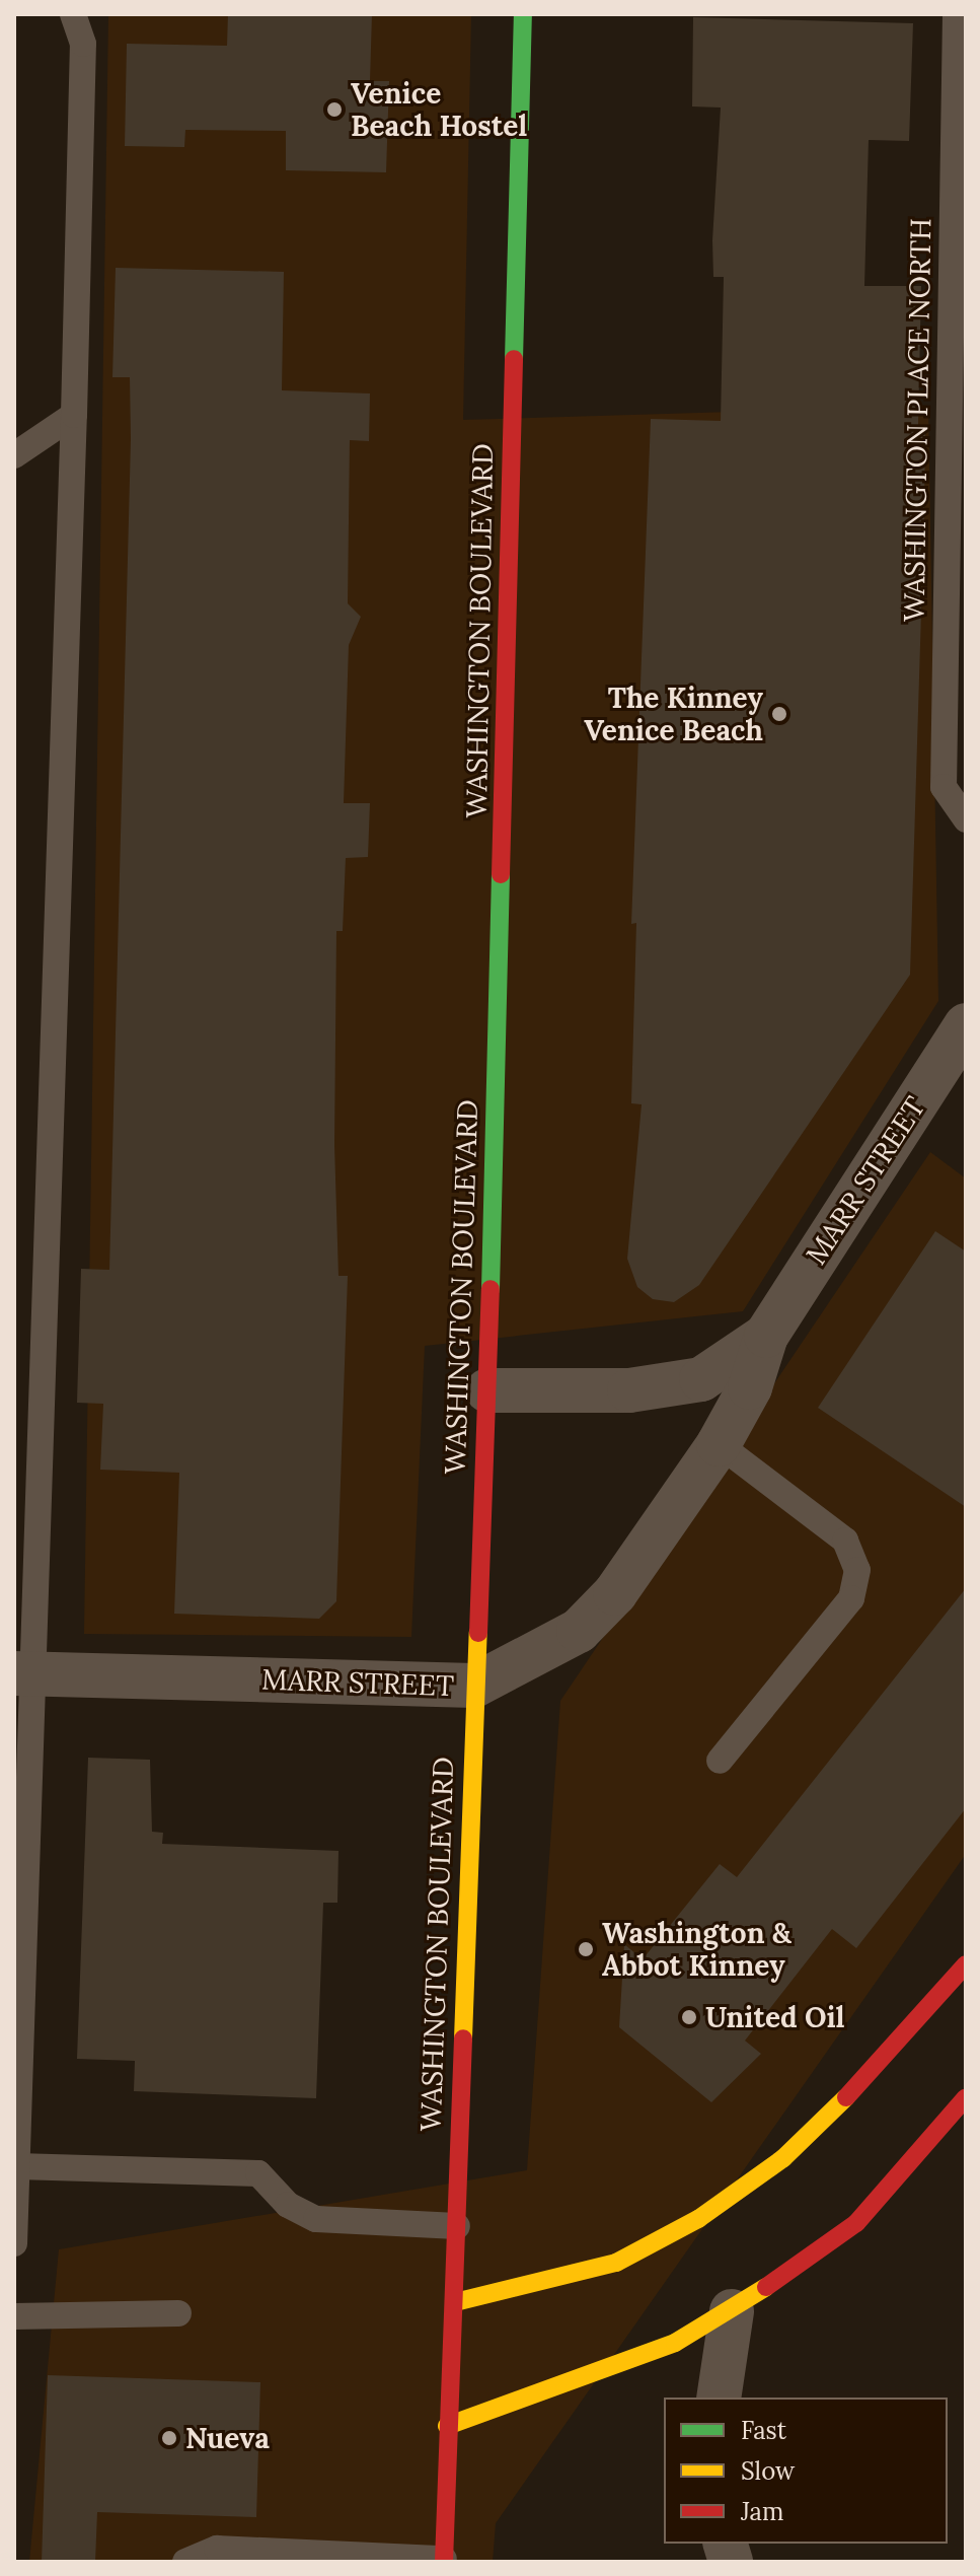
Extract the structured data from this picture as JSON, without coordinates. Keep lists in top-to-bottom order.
{
  "streets": {
    "main road": ["WASHINGTON BOULEVARD"],
    "street": ["MARR STREET"],
    "lane": ["WASHINGTON PLACE NORTH"]
  },
  "crossings": [
    ["WASHINGTON BOULEVARD", "MARR STREET"]
  ],
  "places": [
    "Venice Beach Hostel",
    "The Kinney Venice Beach",
    "Washington & Abbot Kinney",
    "United Oil",
    "Nueva"
  ],
  "legend": ["Fast", "Slow", "Jam"]
}
